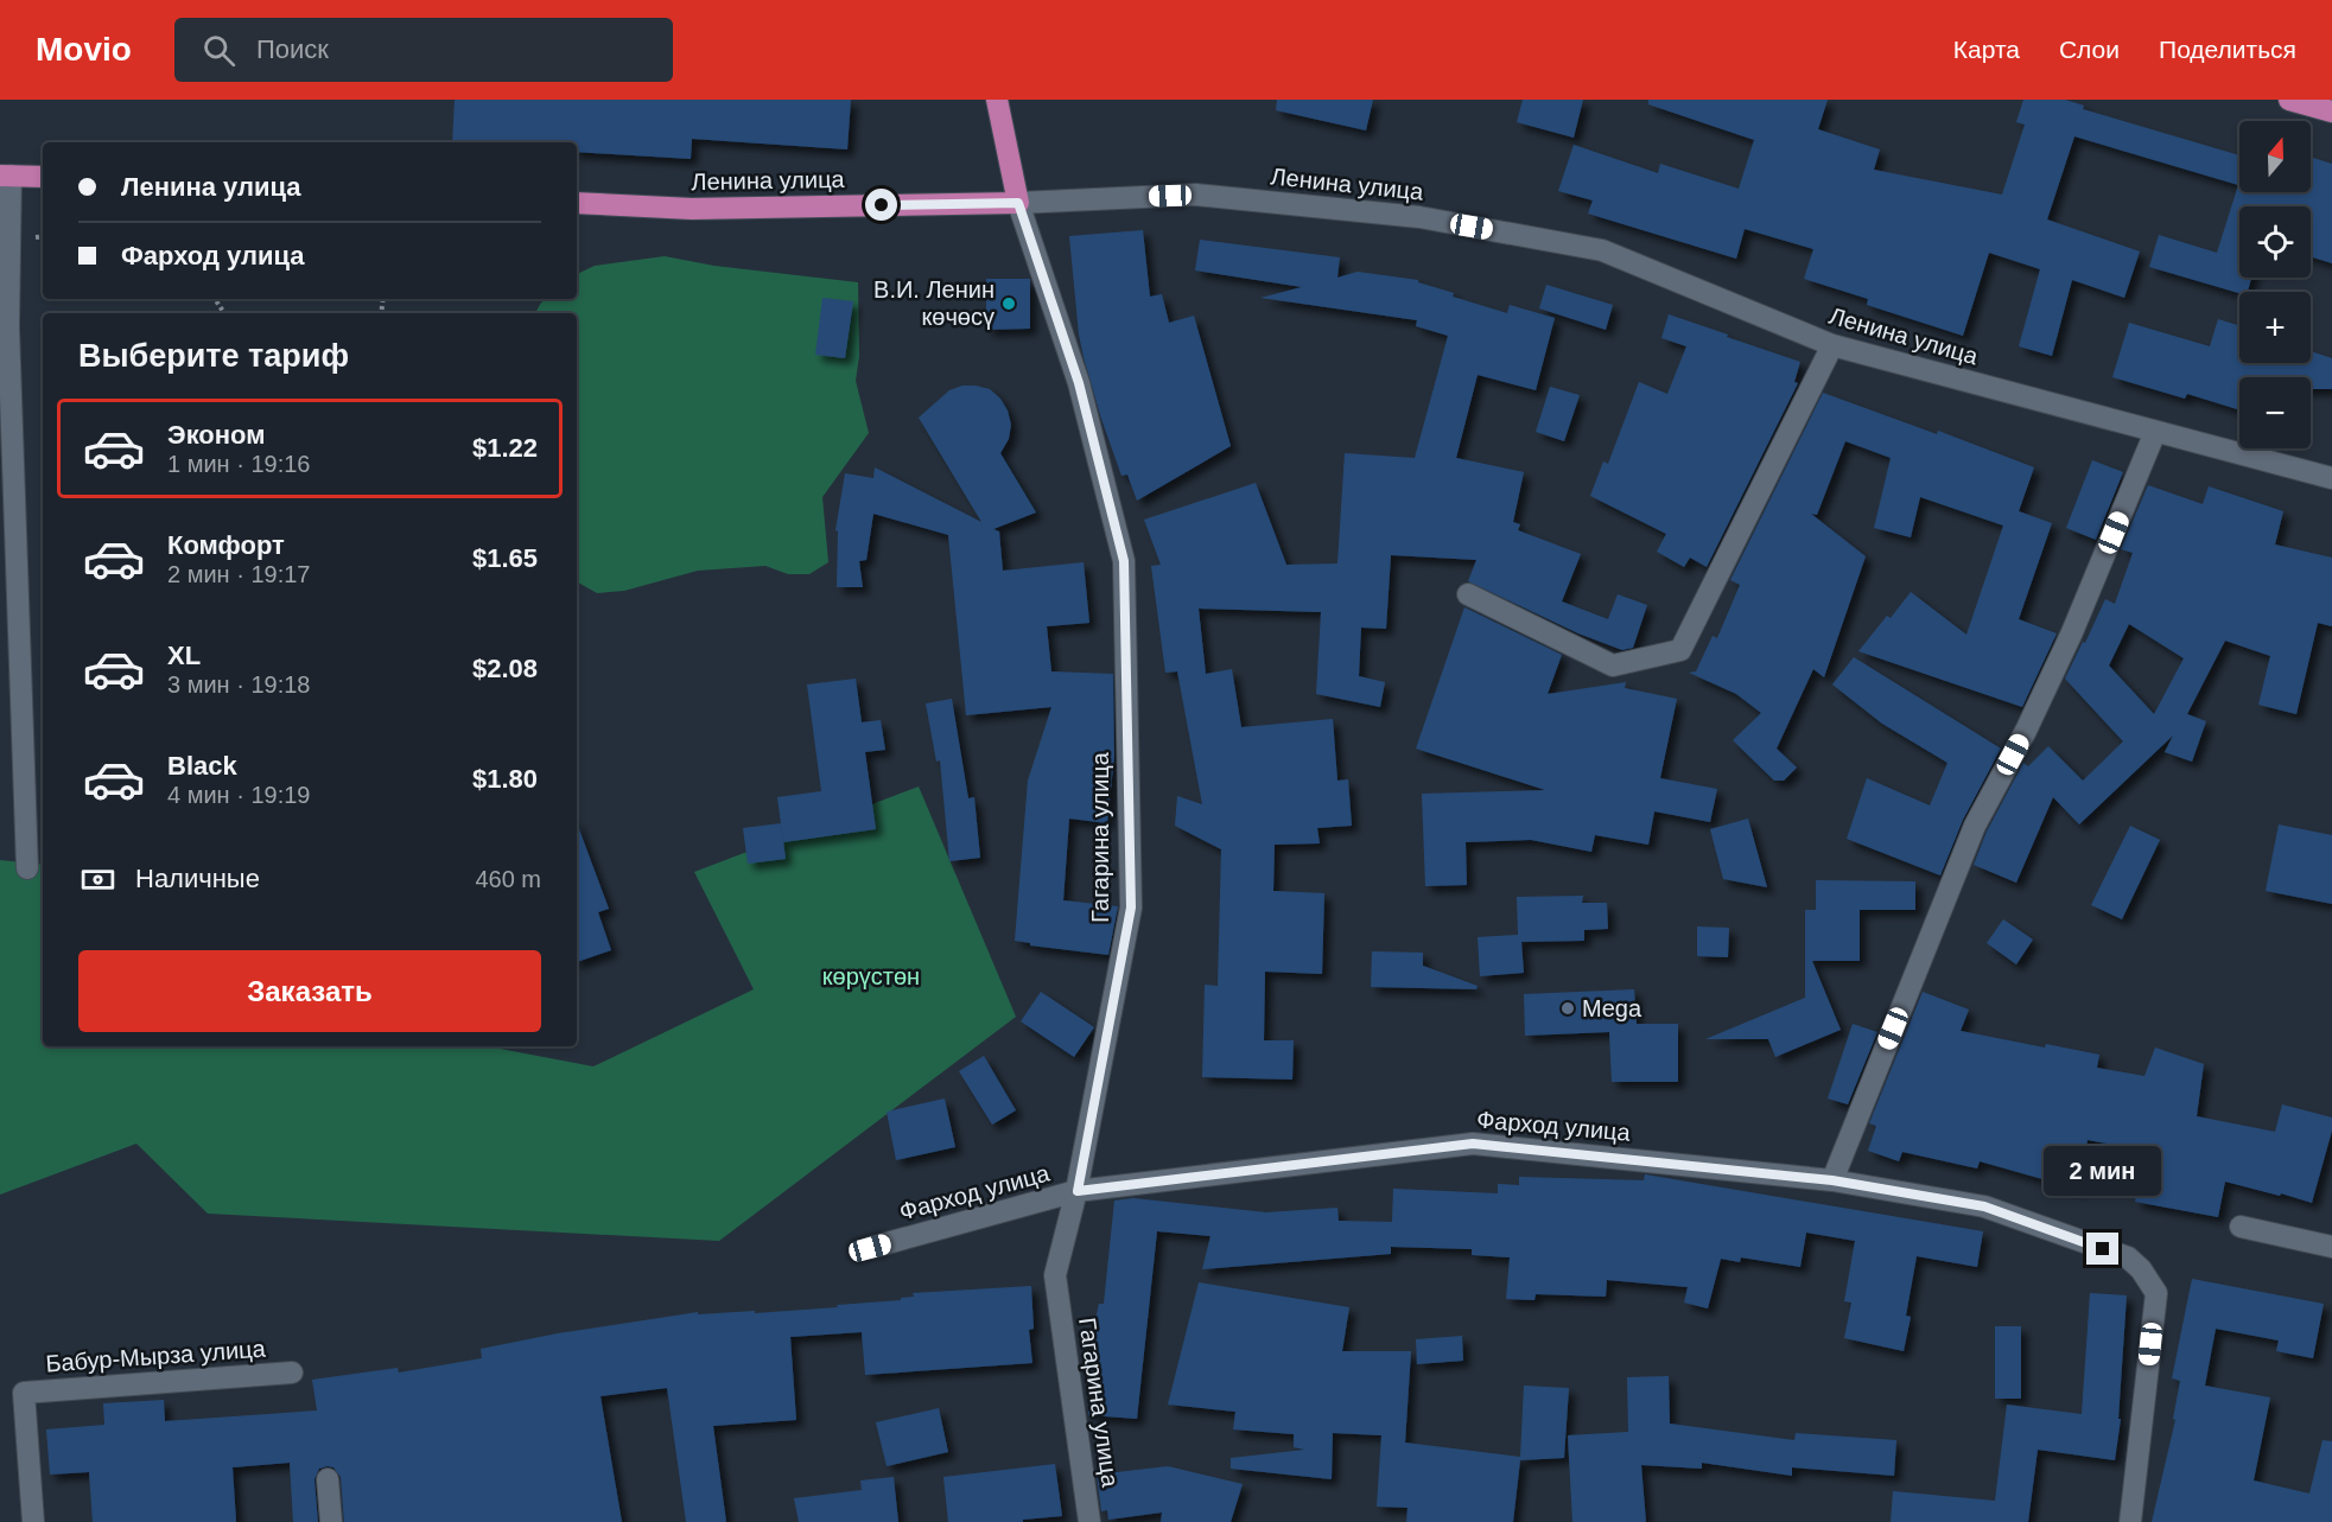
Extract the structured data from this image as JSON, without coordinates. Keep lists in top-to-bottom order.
{
  "streets": {
    "main road": ["Ленина улица"],
    "street": ["Гагарина улица", "Фарход улица", "Бабур-Мырза улица"]
  },
  "crossings": [
    ["Ленина улица", "Гагарина улица"],
    ["Гагарина улица", "Фарход улица"]
  ],
  "parks": ["көрүстөн"],
  "places": ["В.И. Ленин көчөсү", "Mega"],
  "north": "top",
  "page": {
    "header": "Movio",
    "search": "Поиск",
    "nav": ["Карта", "Слои", "Поделиться"],
    "map_buttons": ["+", "−"],
    "banner": ["Ленина улица", "Фарход улица"],
    "heading": "Выберите тариф",
    "list": [
      {
        "name": "Эконом",
        "note": "1 мин · 19:16",
        "value": "$1.22"
      },
      {
        "name": "Комфорт",
        "note": "2 мин · 19:17",
        "value": "$1.65"
      },
      {
        "name": "XL",
        "note": "3 мин · 19:18",
        "value": "$2.08"
      },
      {
        "name": "Black",
        "note": "4 мин · 19:19",
        "value": "$1.80"
      }
    ],
    "pay": ["Наличные", "460 m"],
    "buttons": "Заказать",
    "bubble": "2 мин"
  }
}
